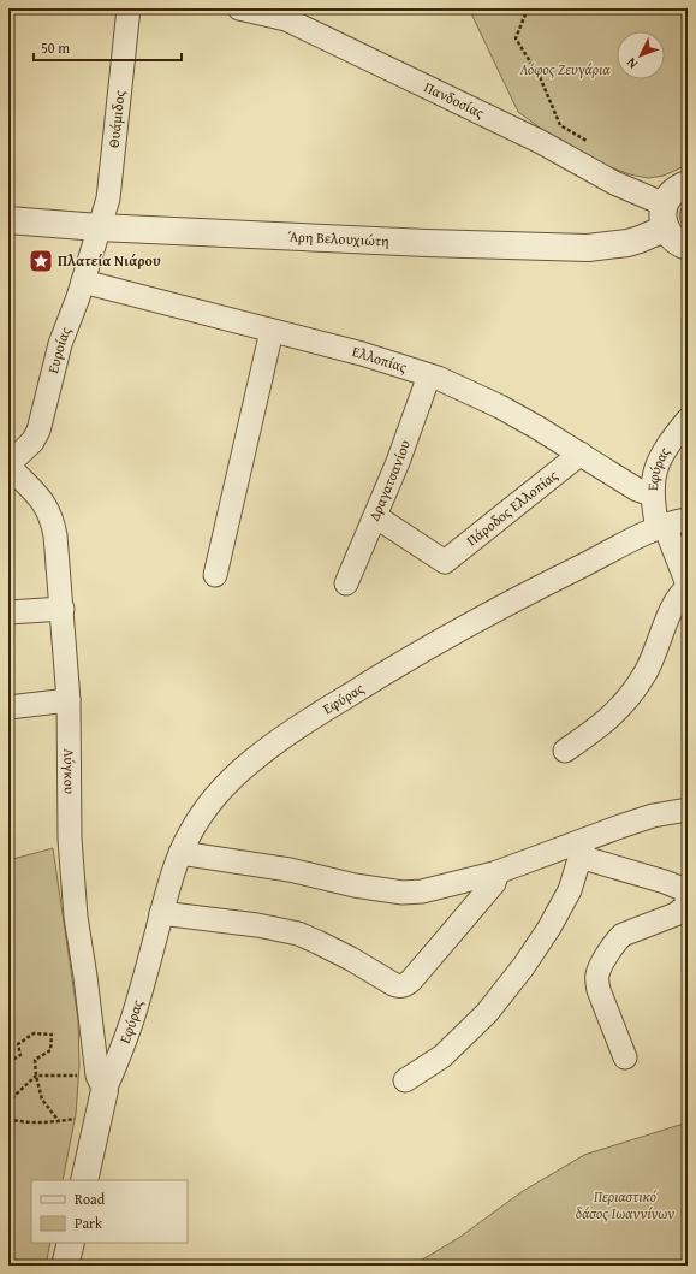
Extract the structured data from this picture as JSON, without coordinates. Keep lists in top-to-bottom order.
{
  "streets": {
    "street": [
      "Πανδοσίας",
      "Θυάμιδος",
      "Άρη Βελουχιώτη",
      "Ευροίας",
      "Ελλοπίας",
      "Εφύρας",
      "Δραγατσανίου",
      "Πάροδος Ελλοπίας",
      "Λύγκου"
    ]
  },
  "crossings": [
    ["Πανδοσίας", "Άρη Βελουχιώτη"],
    ["Θυάμιδος", "Άρη Βελουχιώτη"],
    ["Θυάμιδος", "Ευροίας"],
    ["Άρη Βελουχιώτη", "Ευροίας"],
    ["Ευροίας", "Ελλοπίας"],
    ["Ευροίας", "Λύγκου"],
    ["Ελλοπίας", "Εφύρας"],
    ["Ελλοπίας", "Δραγατσανίου"],
    ["Ελλοπίας", "Πάροδος Ελλοπίας"],
    ["Εφύρας", "Λύγκου"],
    ["Δραγατσανίου", "Πάροδος Ελλοπίας"]
  ],
  "parks": ["Λόφος Ζευγάρια", "Περιαστικό δάσος Ιωαννίνων"],
  "places": {
    "place": ["Πλατεία Νιάρου"]
  },
  "legend": ["Road", "Park"],
  "scale_bar": "50 m",
  "north": "bottom left"
}
